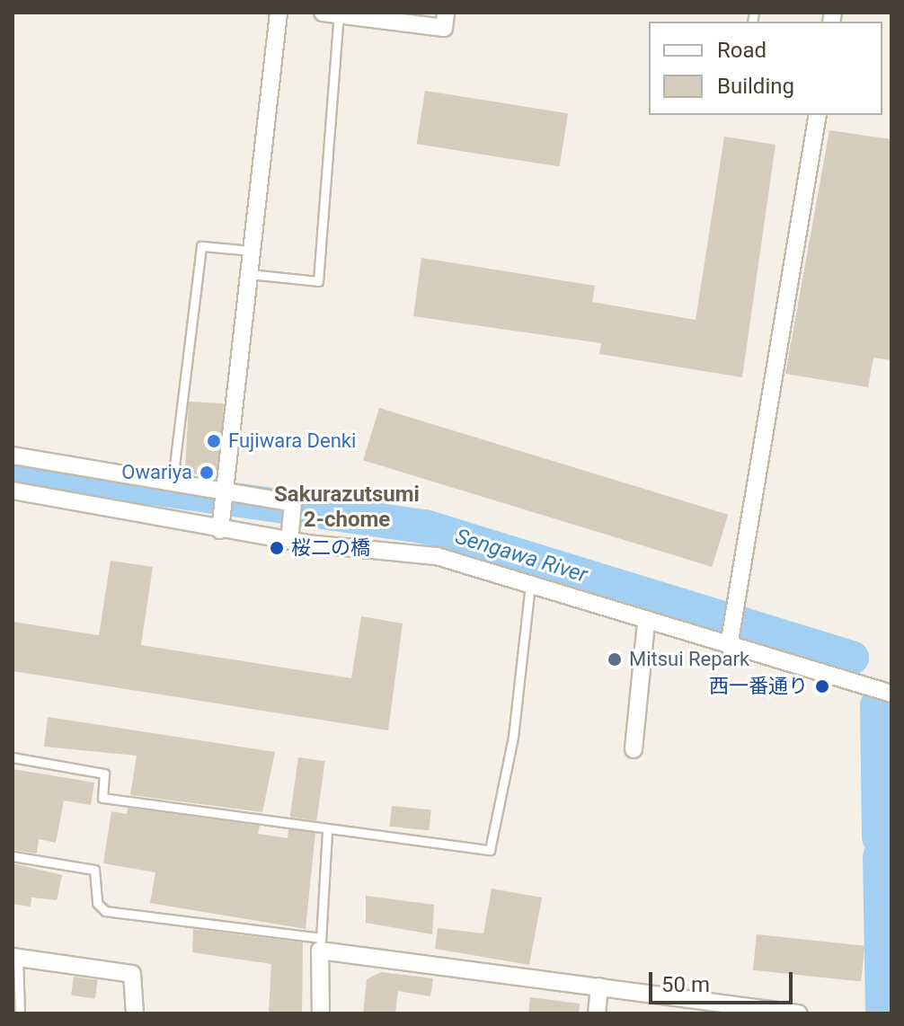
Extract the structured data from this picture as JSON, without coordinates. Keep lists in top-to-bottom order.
{
  "districts": ["Sakurazutsumi 2-chome"],
  "water": ["Sengawa River"],
  "places": [
    "Fujiwara Denki",
    "Owariya",
    "桜二の橋",
    "Mitsui Repark",
    "西一番通り"
  ],
  "legend": ["Road", "Building"],
  "scale_bar": "50 m"
}
